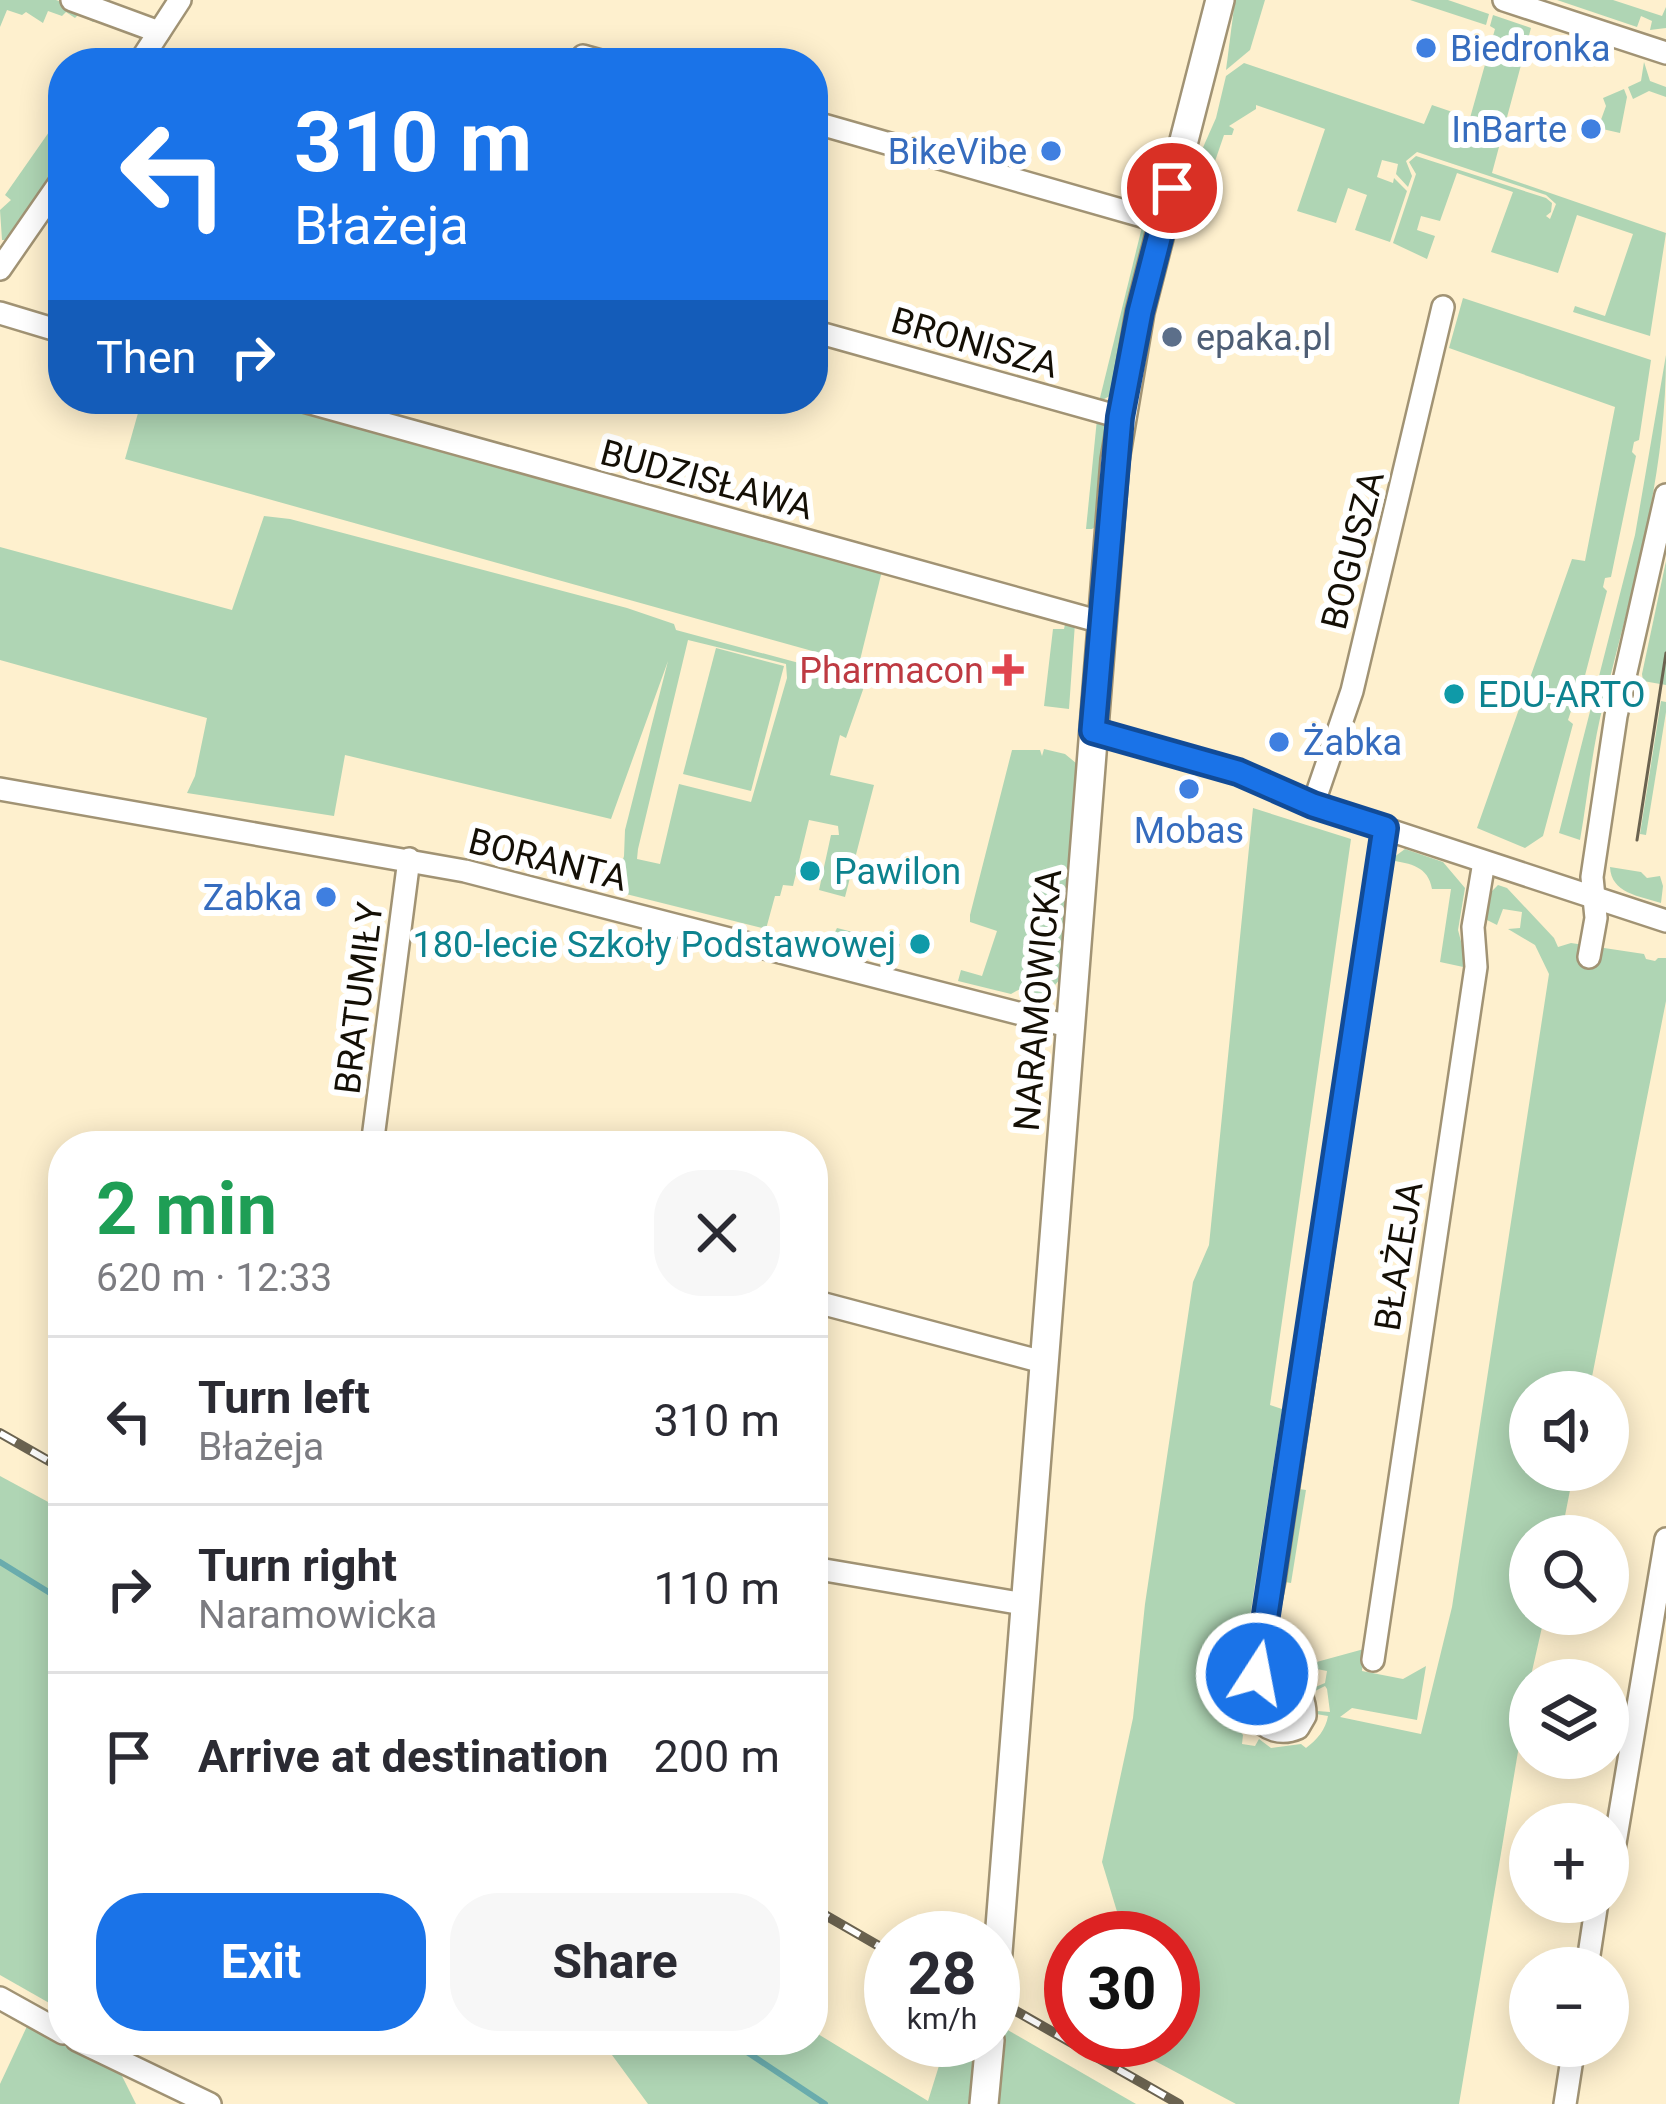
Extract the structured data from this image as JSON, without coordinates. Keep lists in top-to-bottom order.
{
  "streets": {
    "street": [
      "BRONISZA",
      "BUDZISŁAWA",
      "BOGUSZA",
      "BORANTA",
      "BRATUMIŁY",
      "NARAMOWICKA",
      "BŁAŻEJA"
    ]
  },
  "crossings": [
    ["BRONISZA", "NARAMOWICKA"],
    ["BUDZISŁAWA", "NARAMOWICKA"],
    ["BORANTA", "BRATUMIŁY"],
    ["BORANTA", "NARAMOWICKA"]
  ],
  "places": {
    "other": [
      "Biedronka",
      "InBarte",
      "BikeVibe",
      "epaka.pl",
      "EDU-ARTO",
      "Żabka",
      "Mobas",
      "Pawilon",
      "Zabka",
      "180-lecie Szkoły Podstawowej"
    ],
    "health": ["Pharmacon"]
  },
  "page": {
    "turn": ["310 m", "Błażeja"],
    "then": "Then",
    "heading": ["2 min", "620 m · 12:33"],
    "list": [
      {
        "name": "Turn left",
        "note": "Błażeja",
        "value": "310 m"
      },
      {
        "name": "Turn right",
        "note": "Naramowicka",
        "value": "110 m"
      },
      {
        "name": "Arrive at destination",
        "value": "200 m"
      }
    ],
    "map_buttons": ["+", "−"],
    "buttons": ["Exit", "Share"],
    "speed": "28 km/h",
    "limit": "30"
  }
}
